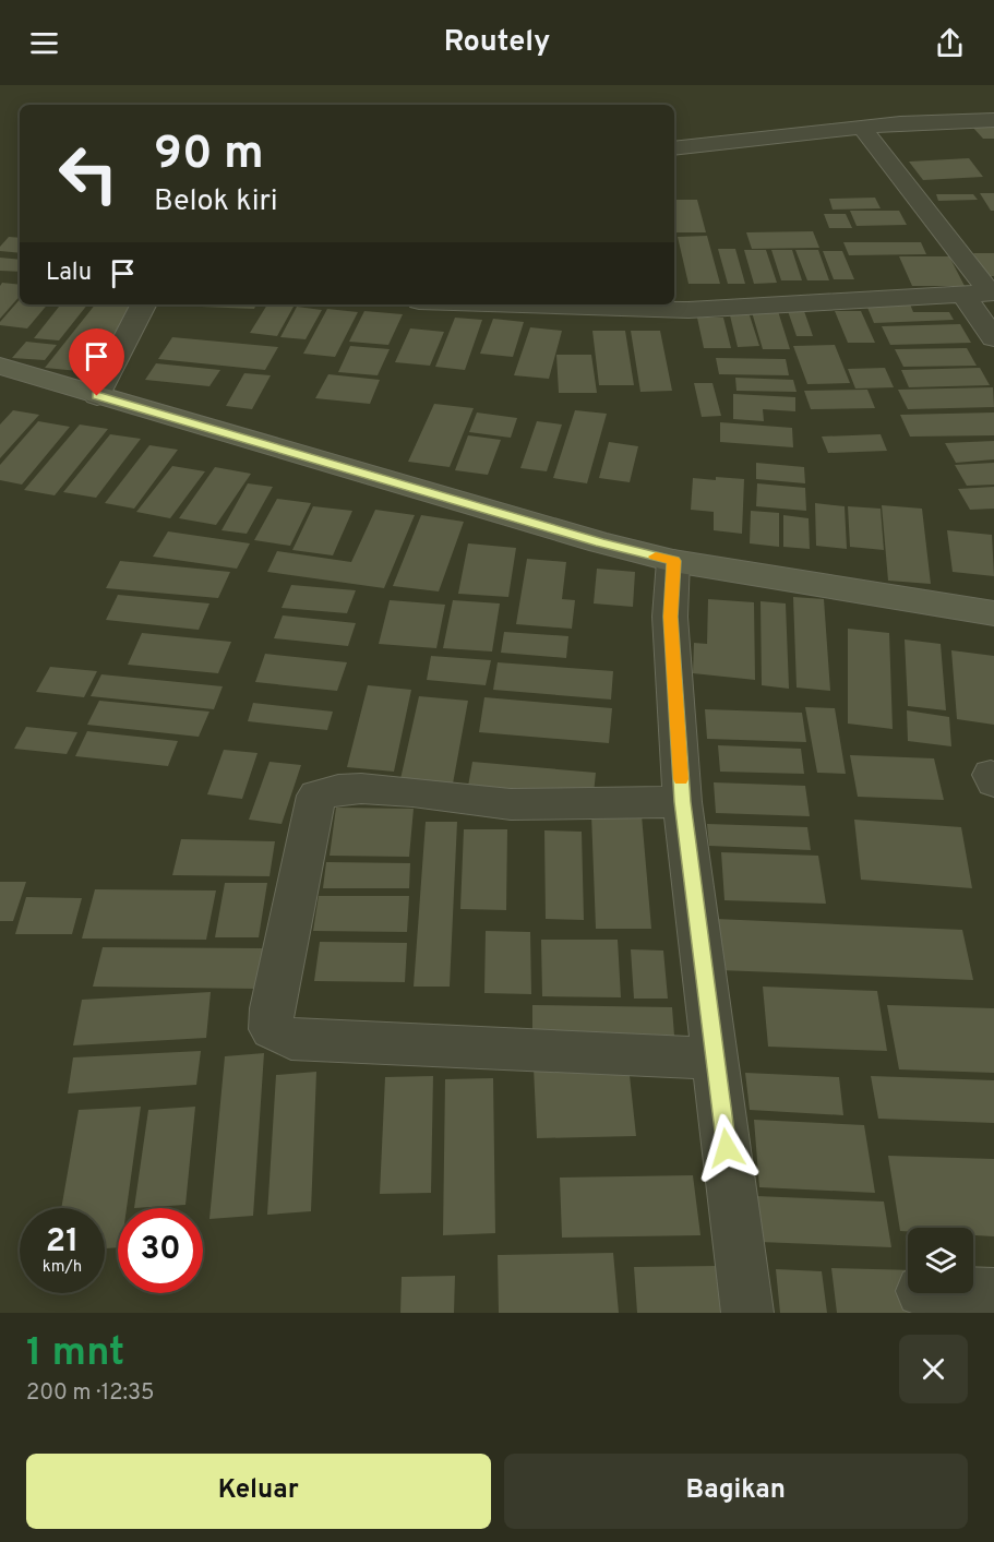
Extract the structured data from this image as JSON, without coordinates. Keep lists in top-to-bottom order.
{
  "page": {
    "header": "Routely",
    "turn": ["90 m", "Belok kiri"],
    "then": "Lalu",
    "speed": "21 km/h",
    "limit": "30",
    "heading": ["1 mnt", "200 m · 12:35"],
    "buttons": ["Keluar", "Bagikan"]
  }
}
